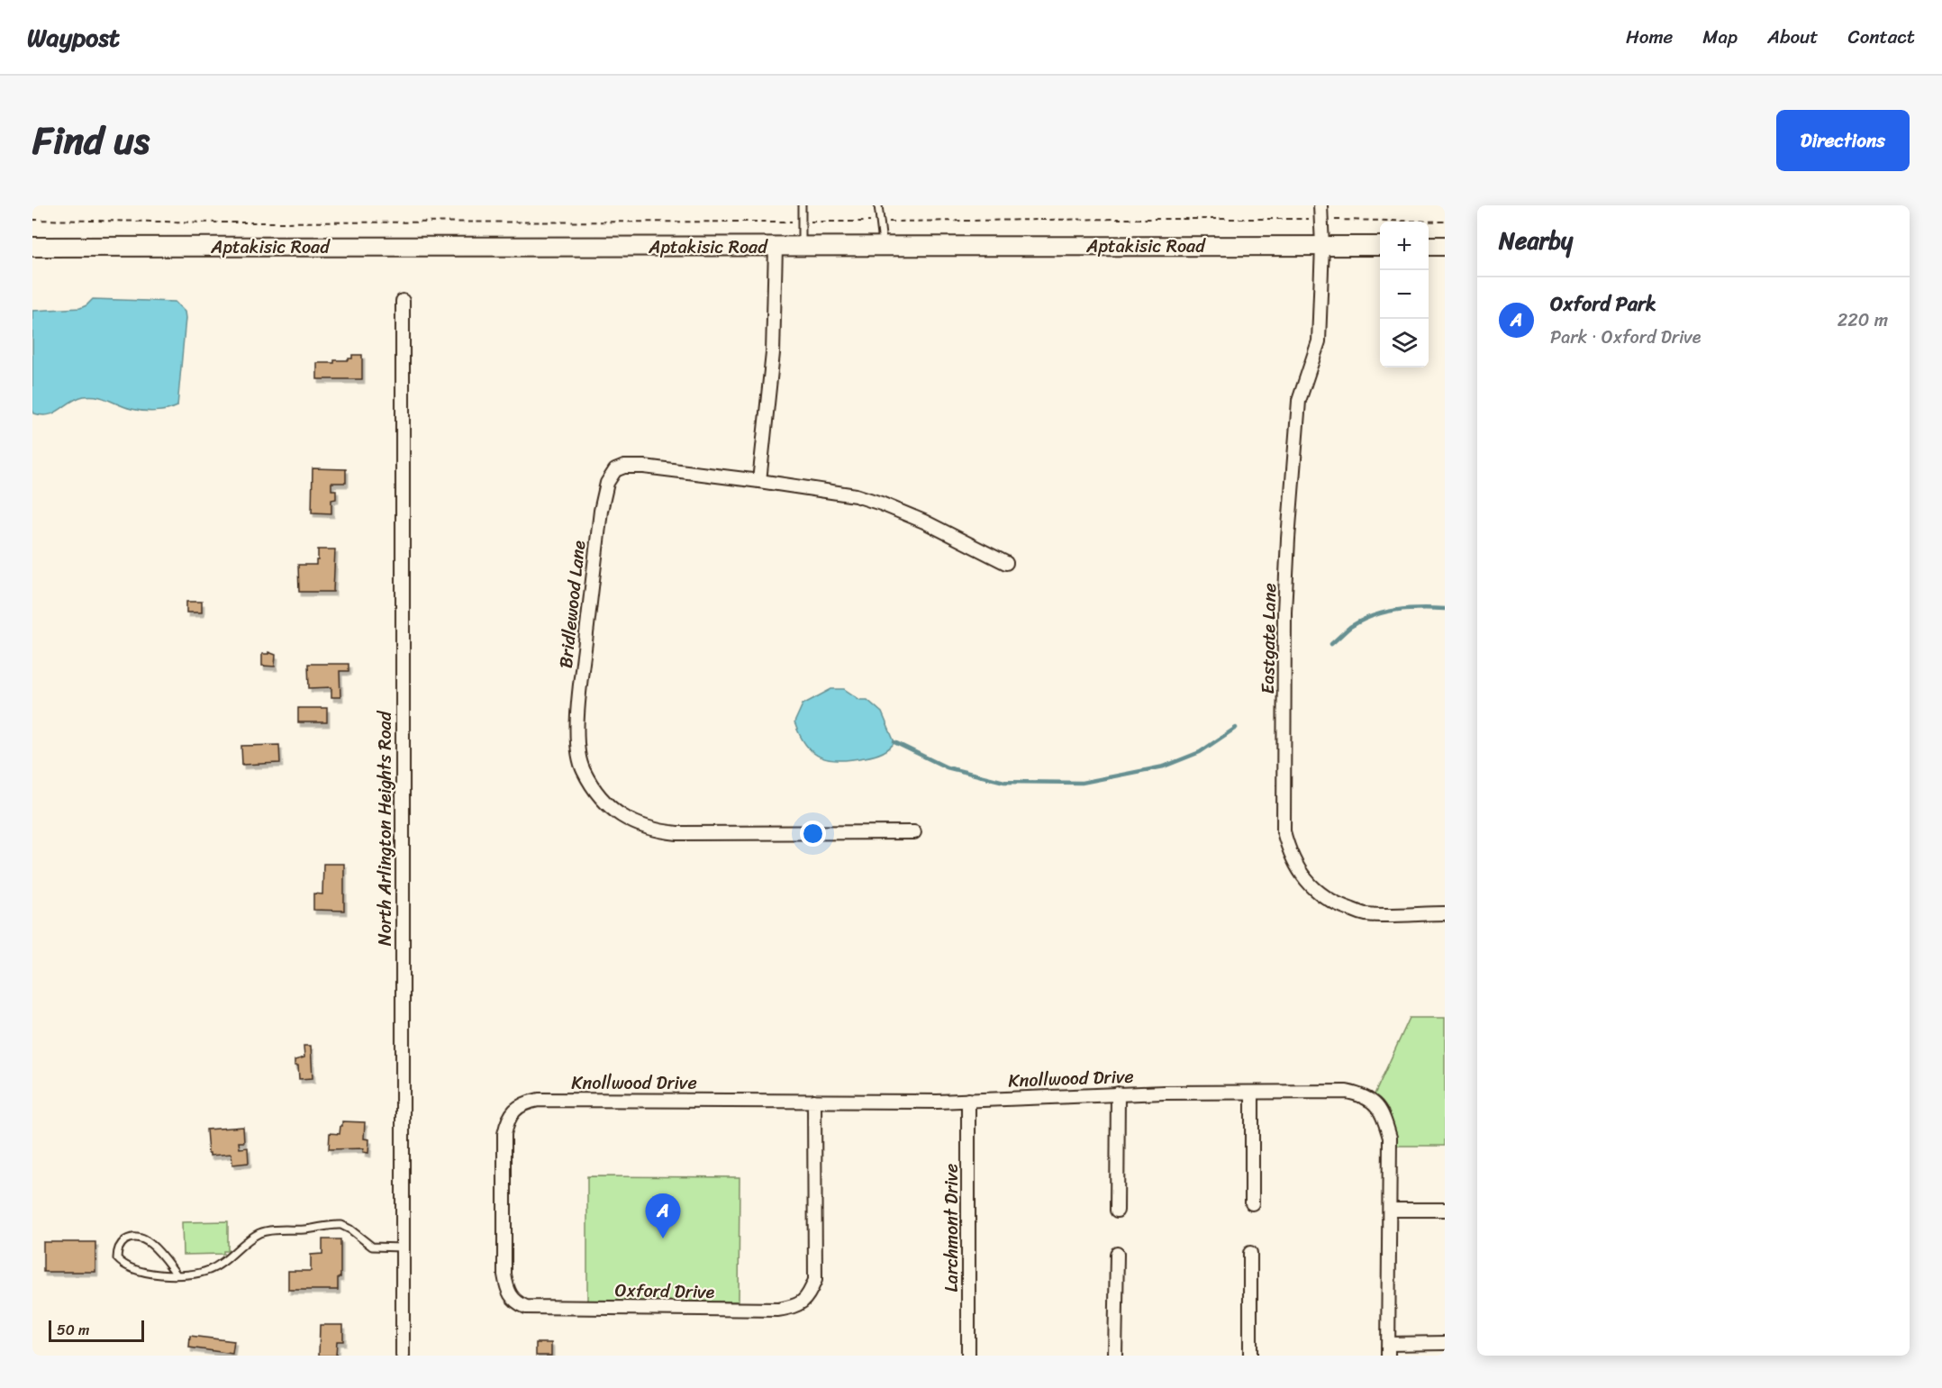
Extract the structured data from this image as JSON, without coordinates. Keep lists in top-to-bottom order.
{
  "streets": {
    "main road": ["Aptakisic Road"],
    "street": [
      "Bridlewood Lane",
      "Eastgate Lane",
      "North Arlington Heights Road",
      "Knollwood Drive",
      "Larchmont Drive",
      "Oxford Drive"
    ]
  },
  "crossings": [
    ["Aptakisic Road", "Eastgate Lane"],
    ["Knollwood Drive", "Larchmont Drive"],
    ["Knollwood Drive", "Oxford Drive"]
  ],
  "scale_bar": "50 m",
  "page": {
    "header": "Waypost",
    "nav": [
      "Home",
      "Map",
      "About",
      "Contact"
    ],
    "title": "Find us",
    "buttons": "Directions",
    "heading": "Nearby",
    "map_buttons": ["+", "−"],
    "list": [
      {
        "mark": "A",
        "name": "Oxford Park",
        "note": "Park · Oxford Drive",
        "value": "220 m"
      }
    ],
    "pins": "A",
    "scale": "50 m"
  }
}
